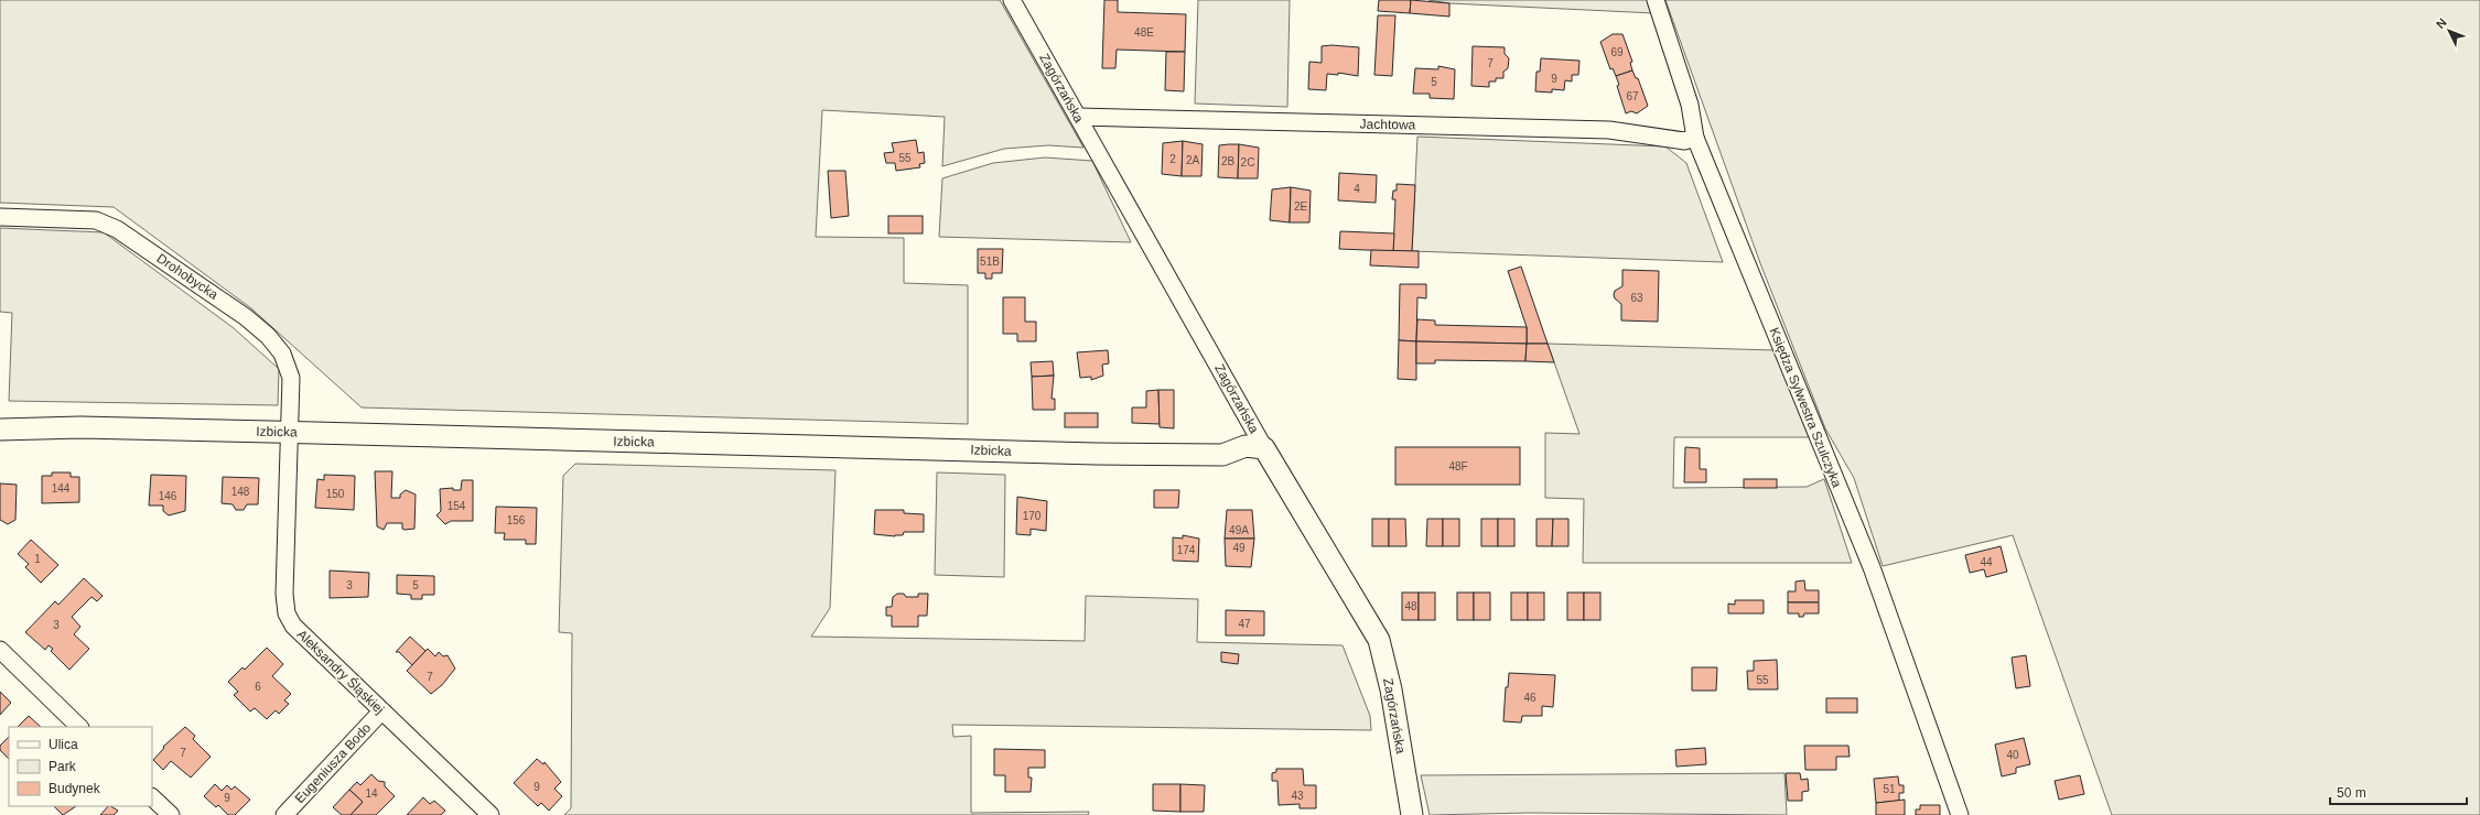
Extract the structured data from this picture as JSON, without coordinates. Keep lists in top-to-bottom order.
{
  "streets": {
    "street": [
      "Zagórzańska",
      "Jachtowa",
      "Drohobycka",
      "Księdza Sylwestra Szulczyka",
      "Izbicka",
      "Aleksandry Śląskiej",
      "Eugeniusza Bodo"
    ]
  },
  "crossings": [
    ["Zagórzańska", "Jachtowa"],
    ["Zagórzańska", "Izbicka"],
    ["Jachtowa", "Księdza Sylwestra Szulczyka"],
    ["Drohobycka", "Izbicka"],
    ["Drohobycka", "Aleksandry Śląskiej"],
    ["Izbicka", "Aleksandry Śląskiej"],
    ["Aleksandry Śląskiej", "Eugeniusza Bodo"]
  ],
  "house_numbers": [
    "48E",
    "69",
    "7",
    "9",
    "5",
    "67",
    "55",
    "2",
    "2A",
    "2B",
    "2C",
    "4",
    "2E",
    "51B",
    "63",
    "48F",
    "144",
    "148",
    "150",
    "146",
    "154",
    "170",
    "156",
    "49A",
    "49",
    "174",
    "1",
    "44",
    "3",
    "5",
    "48",
    "47",
    "3",
    "7",
    "55",
    "6",
    "46",
    "7",
    "40",
    "9",
    "51",
    "14",
    "43",
    "9"
  ],
  "legend": ["Ulica", "Park", "Budynek"],
  "scale_bar": "50 m",
  "north": "top left"
}
